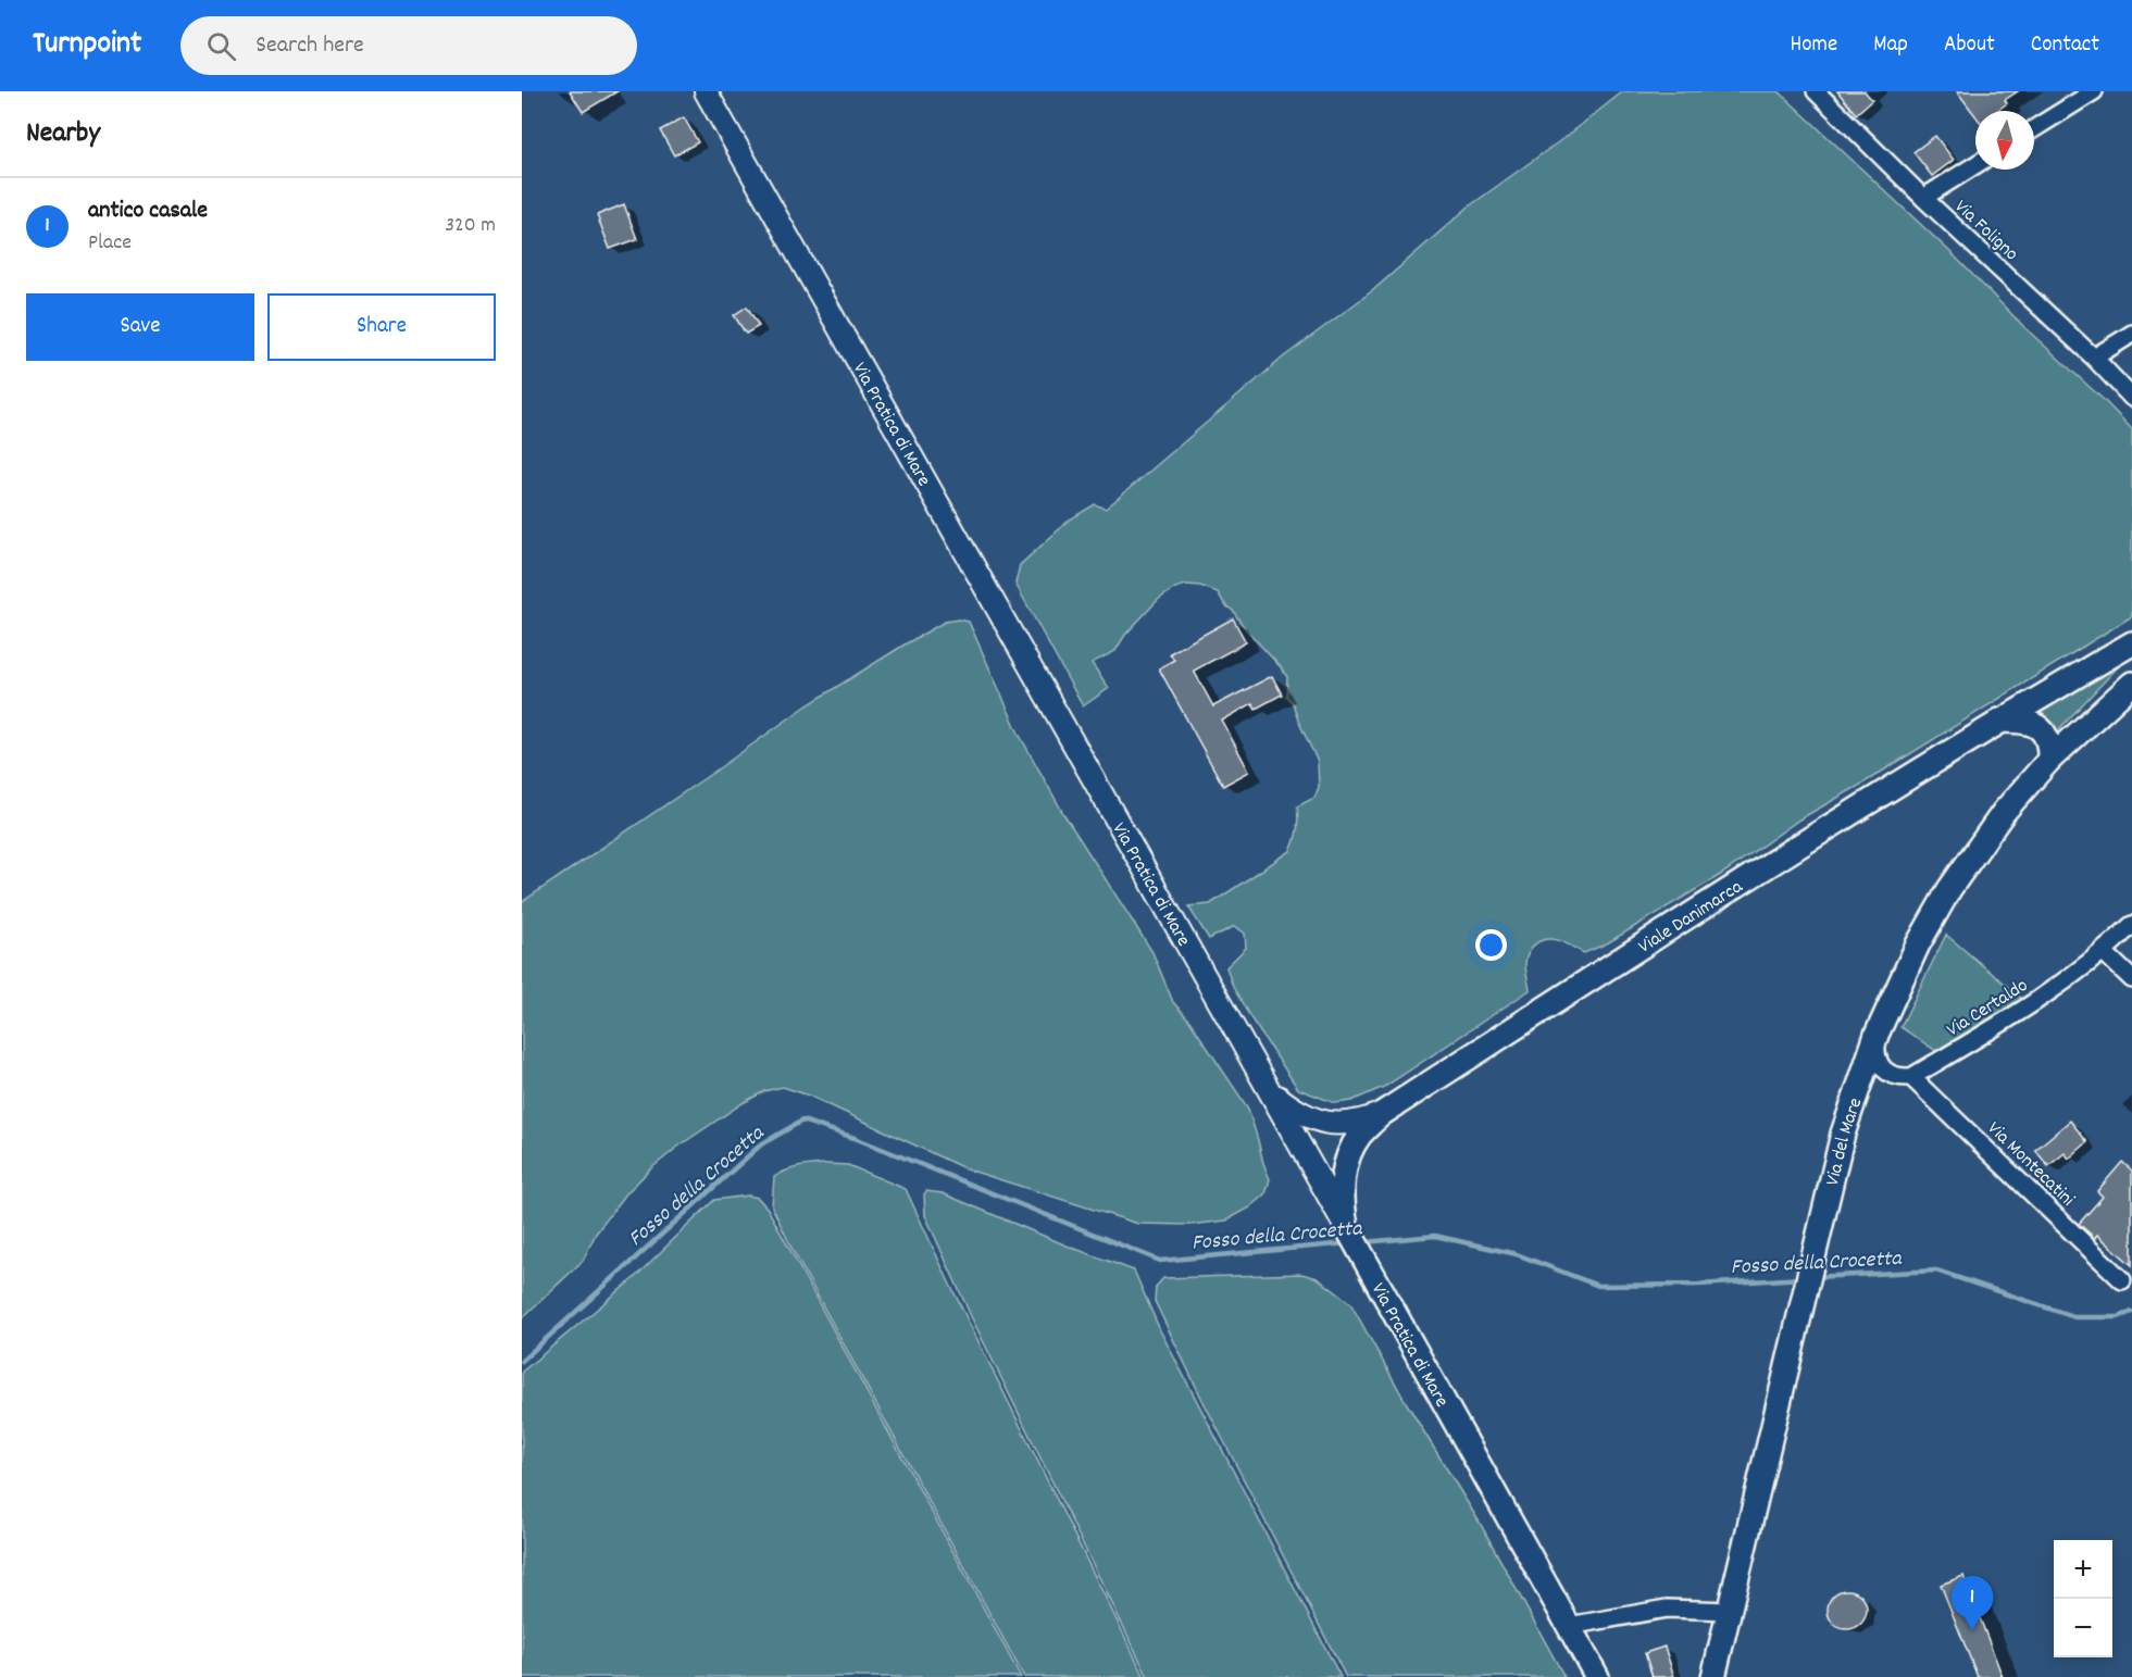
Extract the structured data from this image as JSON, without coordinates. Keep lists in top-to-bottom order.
{
  "streets": {
    "main road": ["Via Pratica di Mare", "Viale Danimarca", "Via del Mare"],
    "street": ["Via Foligno", "Via Certaldo", "Via Montecatini"]
  },
  "crossings": [
    ["Via Pratica di Mare", "Viale Danimarca"],
    ["Via Certaldo", "Via Montecatini"]
  ],
  "water": ["Fosso della Crocetta"],
  "north": "bottom",
  "page": {
    "header": "Turnpoint",
    "search": "Search here",
    "nav": [
      "Home",
      "Map",
      "About",
      "Contact"
    ],
    "heading": "Nearby",
    "list": [
      {
        "mark": "1",
        "name": "antico casale",
        "note": "Place",
        "value": "320 m"
      }
    ],
    "buttons": ["Save", "Share"],
    "map_buttons": ["+", "−"],
    "pins": "1"
  }
}
